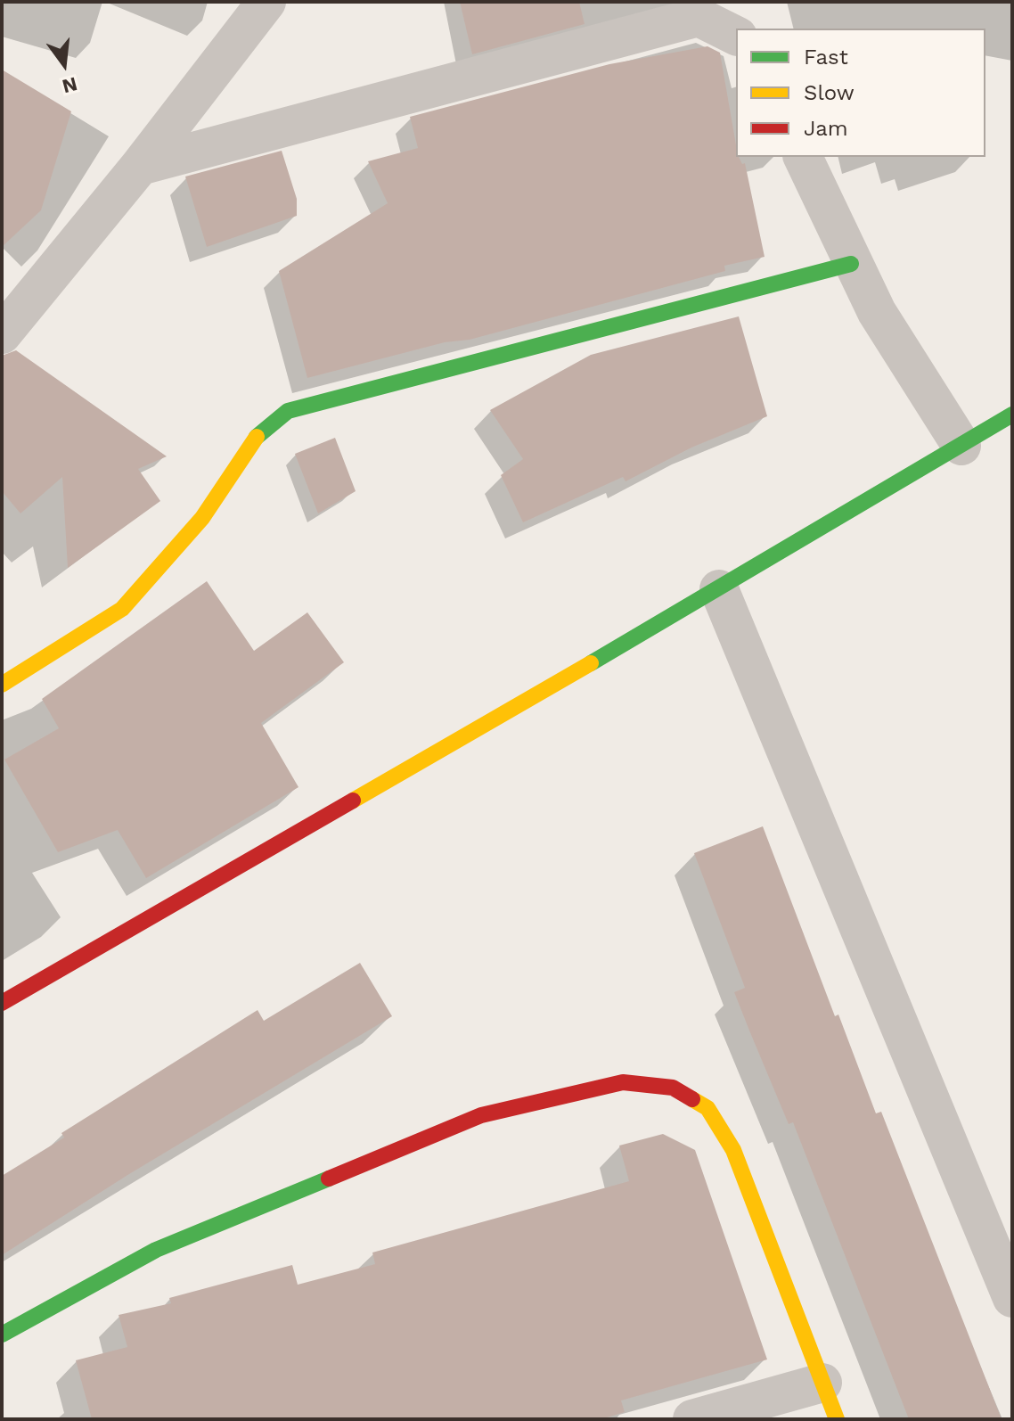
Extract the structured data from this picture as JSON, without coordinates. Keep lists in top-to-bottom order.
{
  "legend": ["Fast", "Slow", "Jam"],
  "north": "bottom"
}
